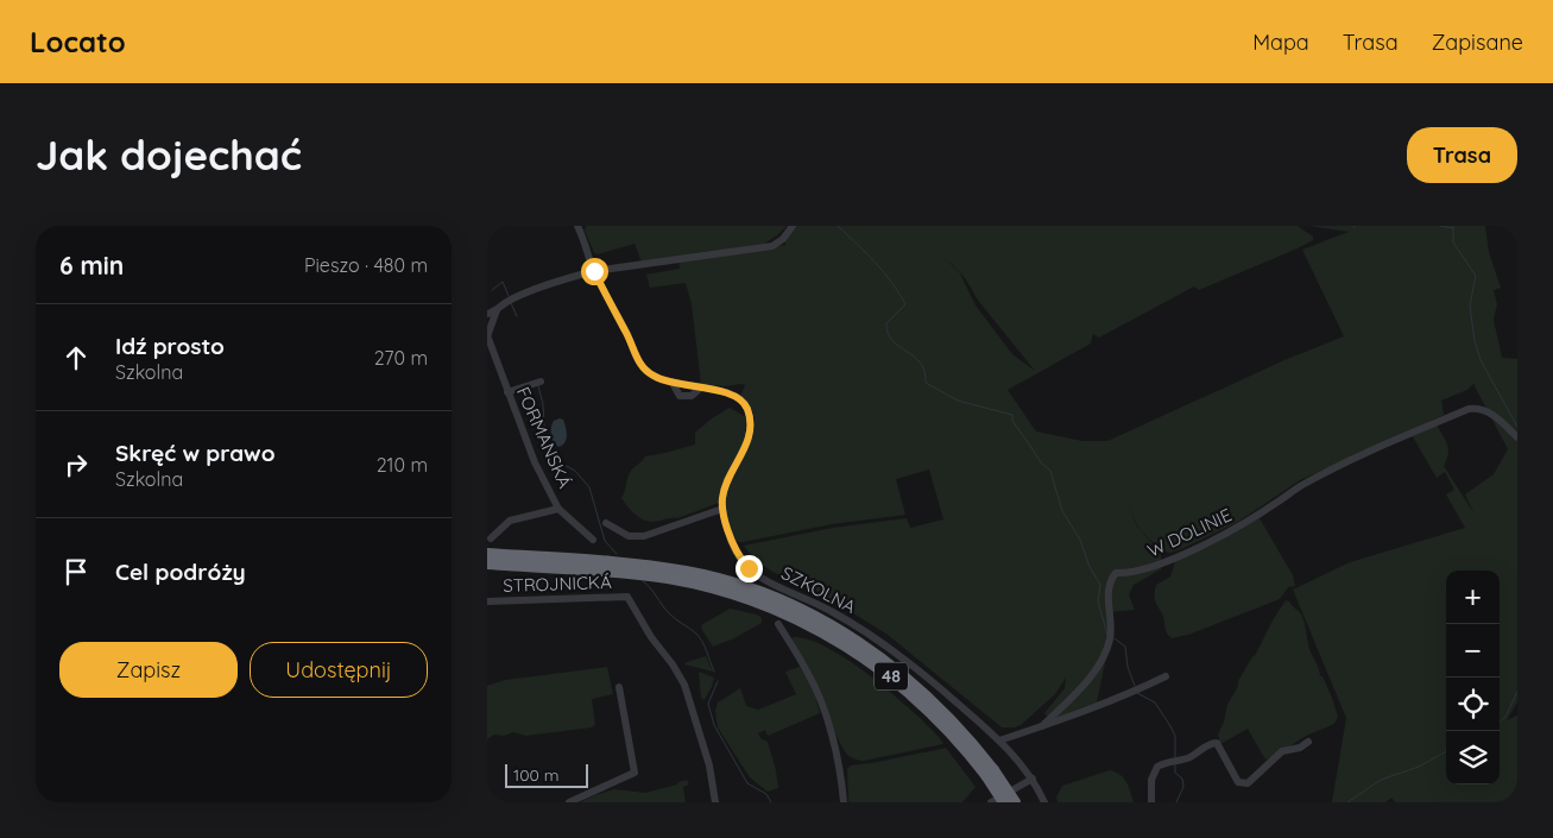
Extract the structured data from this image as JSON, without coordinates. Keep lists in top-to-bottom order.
{
  "streets": {
    "highway": ["48"],
    "street": [
      "FORMANSKÁ",
      "W DOLINIE",
      "STROJNICKÁ",
      "SZKOLNA"
    ]
  },
  "scale_bar": "100 m",
  "page": {
    "header": "Locato",
    "nav": ["Mapa", "Trasa", "Zapisane"],
    "buttons": [
      "Trasa",
      ["Zapisz", "Udostępnij"]
    ],
    "title": "Jak dojechać",
    "heading": ["6 min", "Pieszo · 480 m"],
    "list": [
      ["Idź prosto", "Szkolna", "270 m"],
      ["Skręć w prawo", "Szkolna", "210 m"],
      "Cel podróży"
    ],
    "map_buttons": ["+", "−"],
    "scale": "100 m"
  }
}
